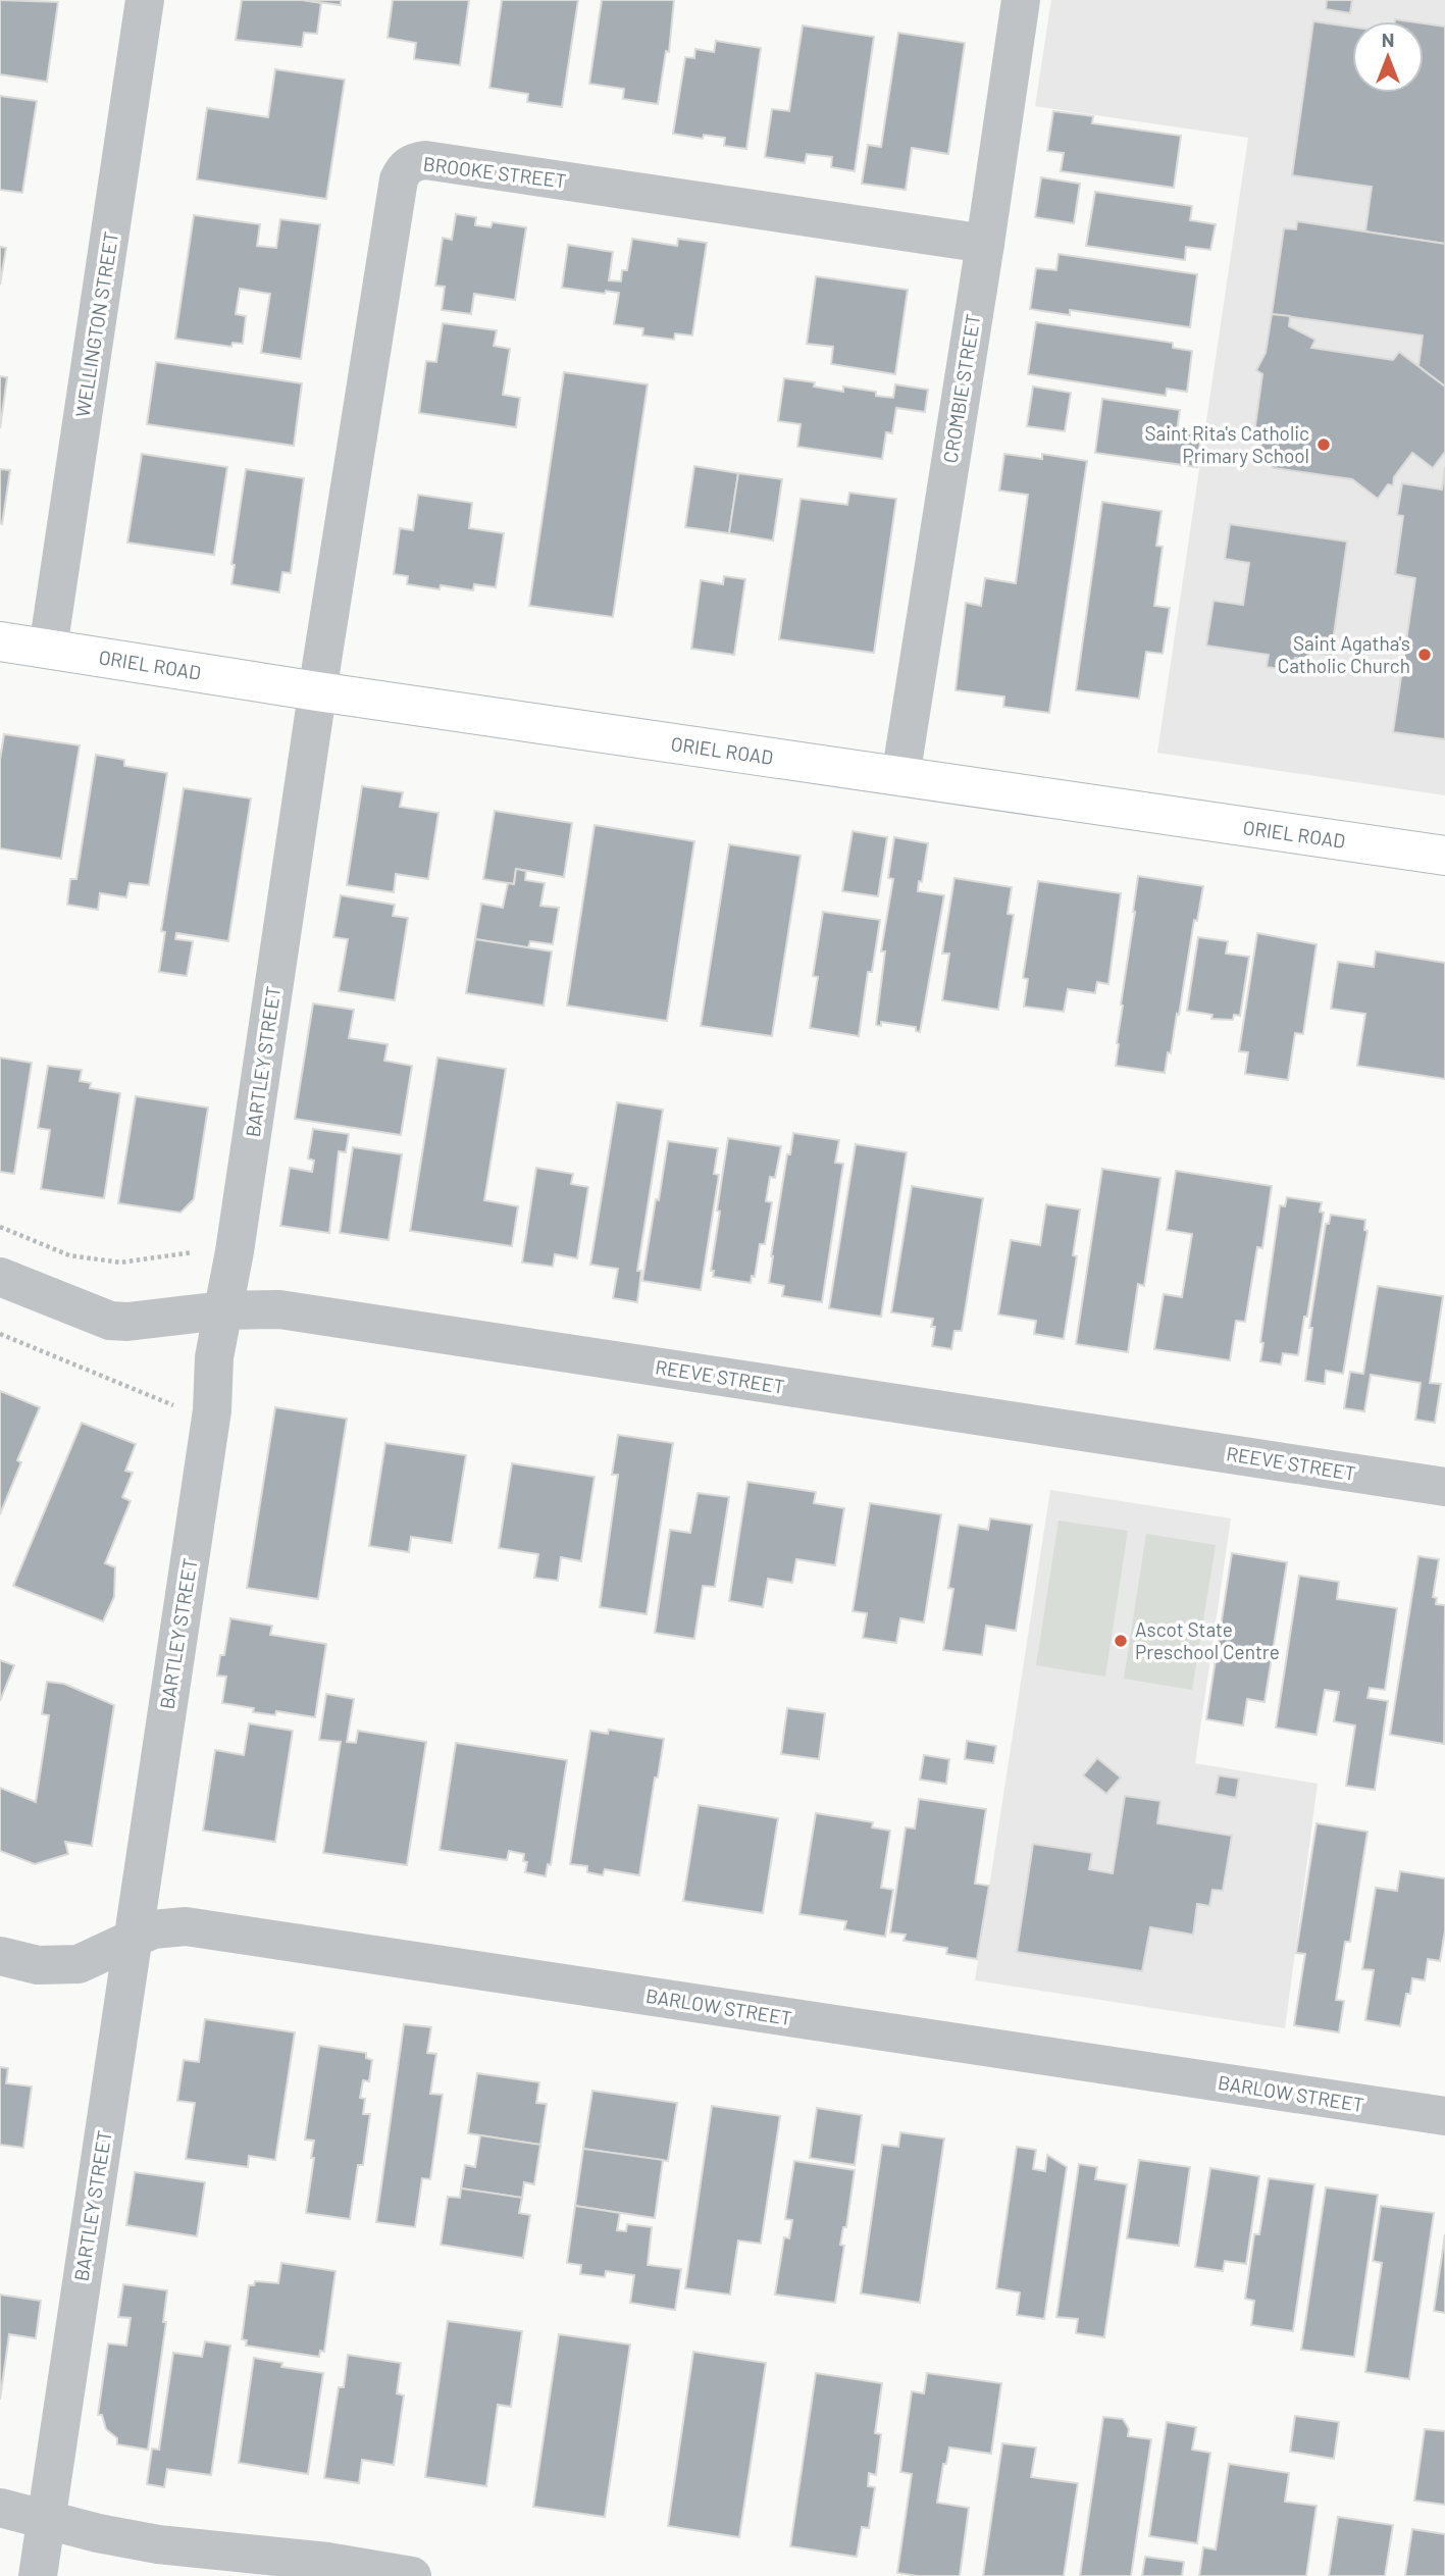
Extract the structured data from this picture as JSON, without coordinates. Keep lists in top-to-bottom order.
{
  "streets": {
    "street": [
      "BROOKE STREET",
      "WELLINGTON STREET",
      "CROMBIE STREET",
      "ORIEL ROAD",
      "BARTLEY STREET",
      "REEVE STREET",
      "BARLOW STREET"
    ]
  },
  "crossings": [
    ["BROOKE STREET", "CROMBIE STREET"],
    ["BROOKE STREET", "ORIEL ROAD"],
    ["BROOKE STREET", "BARTLEY STREET"],
    ["WELLINGTON STREET", "ORIEL ROAD"],
    ["CROMBIE STREET", "ORIEL ROAD"],
    ["ORIEL ROAD", "BARTLEY STREET"],
    ["BARTLEY STREET", "REEVE STREET"],
    ["BARTLEY STREET", "BARLOW STREET"]
  ],
  "places": ["Saint Rita's Catholic Primary School", "Saint Agatha's Catholic Church", "Ascot State Preschool Centre"],
  "north": "top"
}
